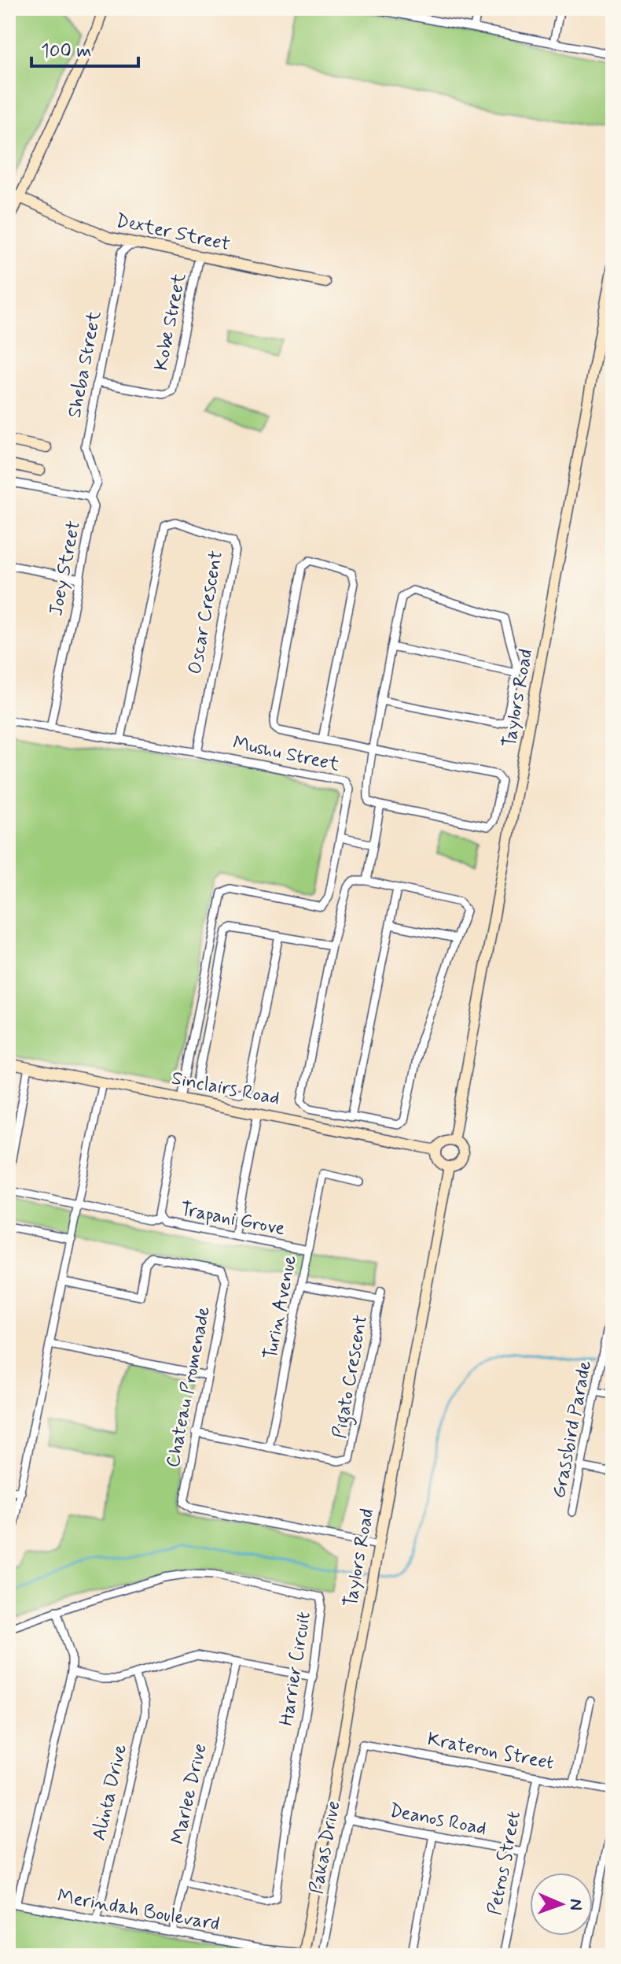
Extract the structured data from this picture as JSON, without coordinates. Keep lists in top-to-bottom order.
{
  "streets": {
    "street": [
      "Dexter Street",
      "Kobe Street",
      "Sheba Street",
      "Joey Street",
      "Oscar Crescent",
      "Taylors Road",
      "Mushu Street",
      "Sinclairs Road",
      "Trapani Grove",
      "Turin Avenue",
      "Pigato Crescent",
      "Chateau Promenade",
      "Grassbird Parade",
      "Harrier Circuit",
      "Krateron Street",
      "Alinta Drive",
      "Marlee Drive",
      "Deanos Road",
      "Pakas Drive",
      "Petros Street",
      "Merindah Boulevard"
    ]
  },
  "crossings": [
    ["Dexter Street", "Kobe Street"],
    ["Dexter Street", "Sheba Street"],
    ["Kobe Street", "Sheba Street"],
    ["Sheba Street", "Joey Street"],
    ["Joey Street", "Mushu Street"],
    ["Oscar Crescent", "Mushu Street"],
    ["Taylors Road", "Sinclairs Road"],
    ["Taylors Road", "Chateau Promenade"],
    ["Taylors Road", "Merindah Boulevard"],
    ["Mushu Street", "Sinclairs Road"],
    ["Trapani Grove", "Turin Avenue"],
    ["Turin Avenue", "Pigato Crescent"],
    ["Pigato Crescent", "Chateau Promenade"],
    ["Harrier Circuit", "Marlee Drive"],
    ["Krateron Street", "Pakas Drive"],
    ["Krateron Street", "Petros Street"],
    ["Alinta Drive", "Merindah Boulevard"],
    ["Marlee Drive", "Merindah Boulevard"],
    ["Deanos Road", "Pakas Drive"],
    ["Deanos Road", "Petros Street"]
  ],
  "scale_bar": "100 m",
  "north": "right"
}
